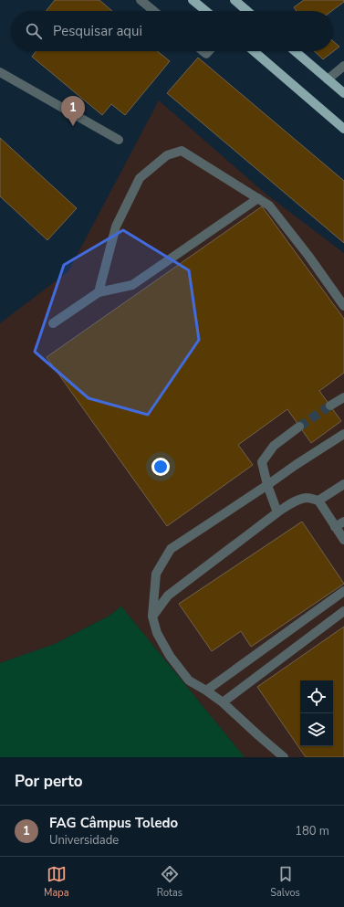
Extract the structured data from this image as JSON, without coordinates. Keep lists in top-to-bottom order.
{
  "page": {
    "search": "Pesquisar aqui",
    "pins": "1",
    "heading": "Por perto",
    "list": [
      {
        "mark": "1",
        "name": "FAG Câmpus Toledo",
        "note": "Universidade",
        "value": "180 m"
      }
    ],
    "nav": ["Mapa", "Rotas", "Salvos"]
  }
}
